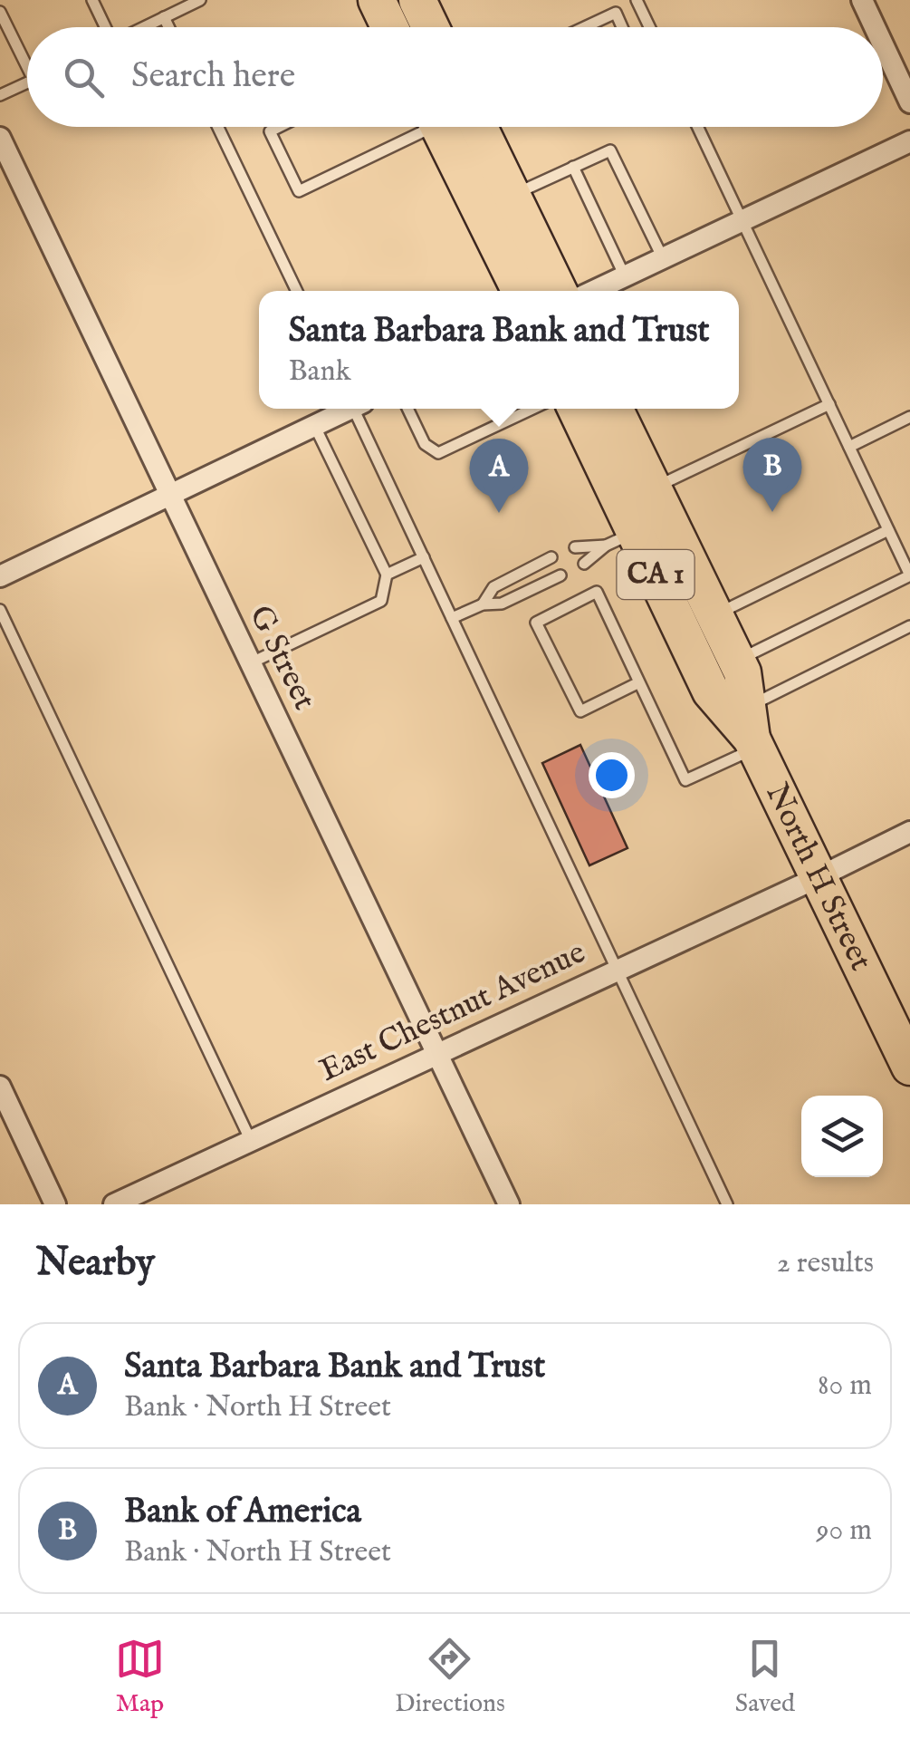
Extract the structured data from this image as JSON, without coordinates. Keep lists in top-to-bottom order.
{
  "streets": {
    "highway": ["CA 1", "North H Street"],
    "street": ["G Street", "East Chestnut Avenue"]
  },
  "crossings": [
    ["G Street", "East Chestnut Avenue"],
    ["North H Street", "East Chestnut Avenue"]
  ],
  "page": {
    "search": "Search here",
    "popup": ["Santa Barbara Bank and Trust", "Bank"],
    "pins": ["B", "A"],
    "heading": ["Nearby", "2 results"],
    "list": [
      {
        "mark": "A",
        "name": "Santa Barbara Bank and Trust",
        "note": "Bank · North H Street",
        "value": "80 m"
      },
      {
        "mark": "B",
        "name": "Bank of America",
        "note": "Bank · North H Street",
        "value": "90 m"
      }
    ],
    "nav": ["Map", "Directions", "Saved"]
  }
}
